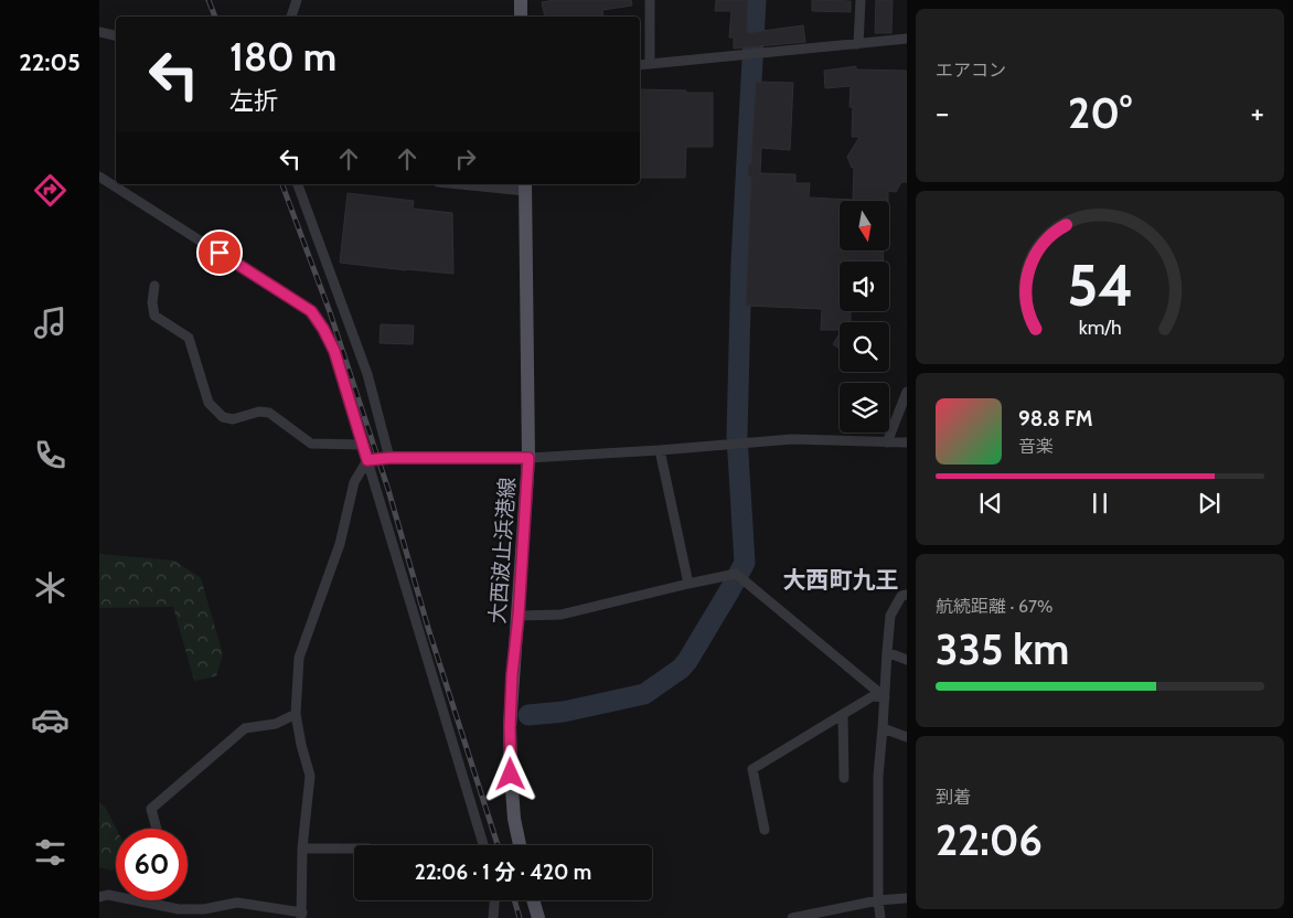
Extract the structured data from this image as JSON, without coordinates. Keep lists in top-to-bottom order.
{
  "streets": {
    "main road": ["大西波止浜港線"]
  },
  "districts": ["大西町九王"],
  "north": "bottom",
  "page": {
    "tabs": "22:05",
    "tile": [
      "エアコン",
      ["航続距離 · 67%", "335 km"],
      ["到着", "22:06"]
    ],
    "turn": ["180 m", "左折"],
    "heat": ["−", "20°", "+"],
    "song": ["98.8 FM", "音楽"],
    "limit": "60",
    "trip": "22:06 · 1 分 · 420 m",
    "gauge": ["54", "km/h"]
  }
}
